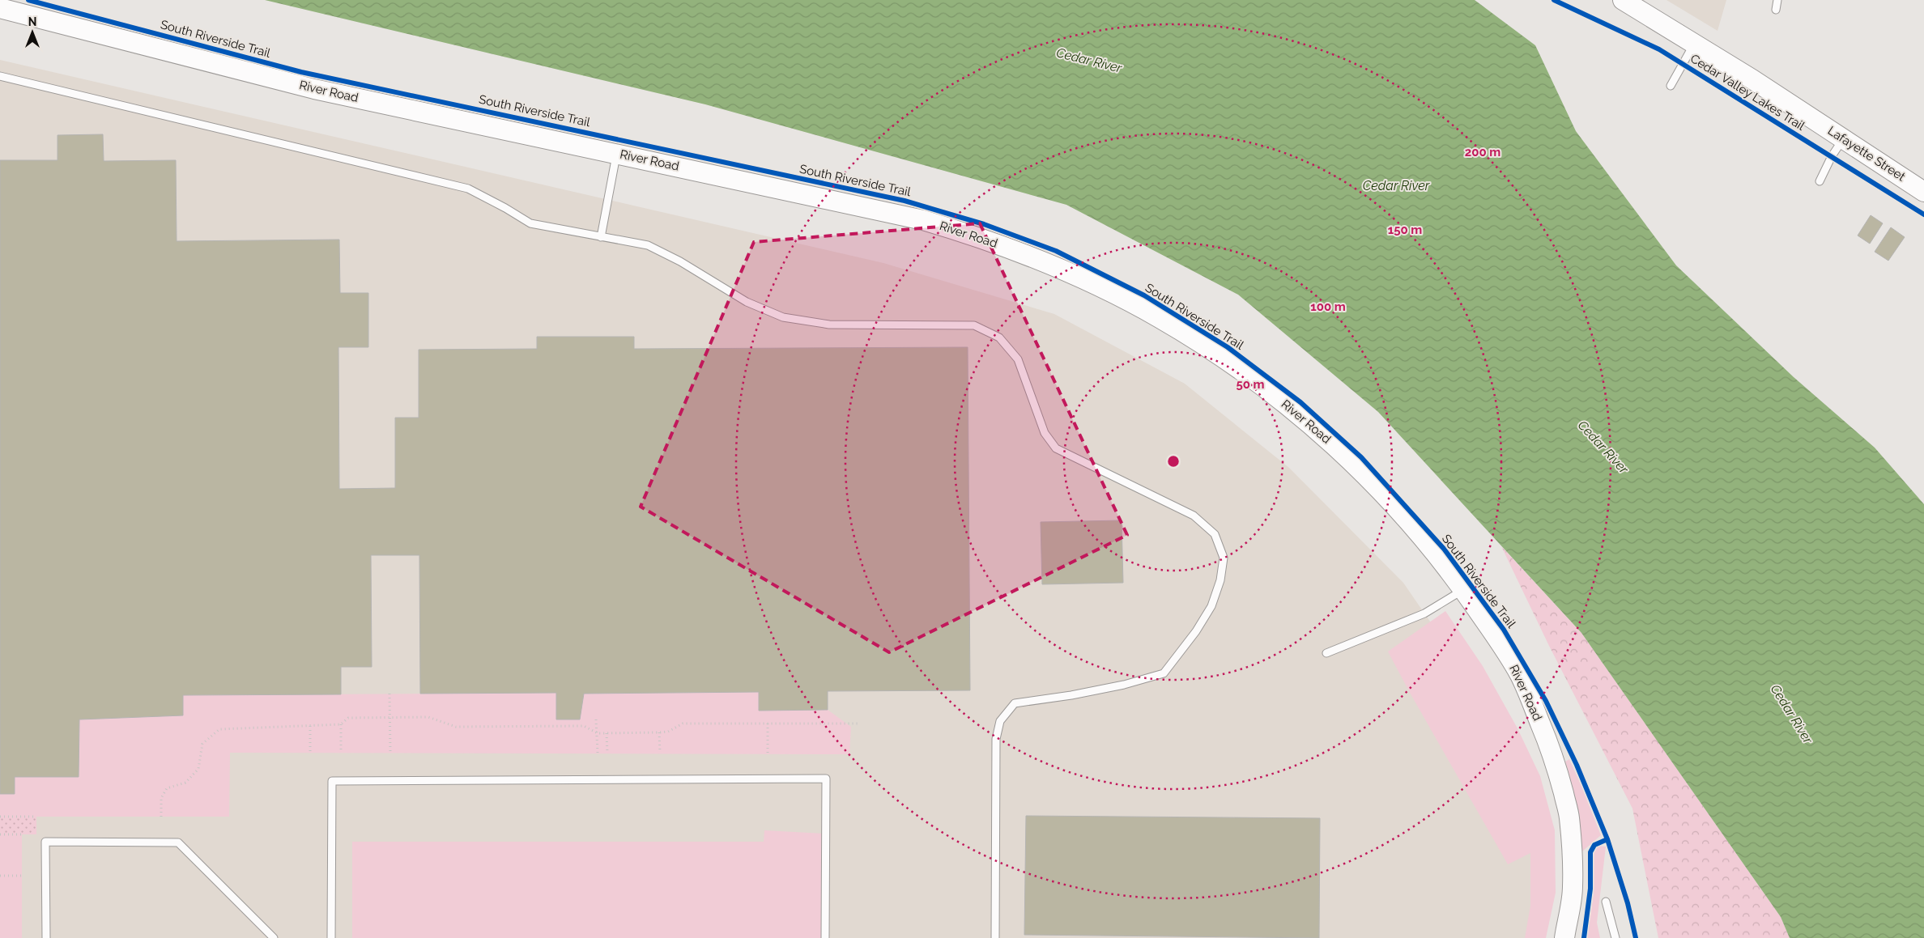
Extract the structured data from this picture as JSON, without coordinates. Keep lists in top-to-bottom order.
{
  "streets": {
    "main road": ["River Road", "Lafayette Street"],
    "cycle path": ["South Riverside Trail", "Cedar Valley Lakes Trail"]
  },
  "water": ["Cedar River"],
  "north": "top",
  "rings": [
    "200 m",
    "150 m",
    "100 m",
    "50 m"
  ]
}
